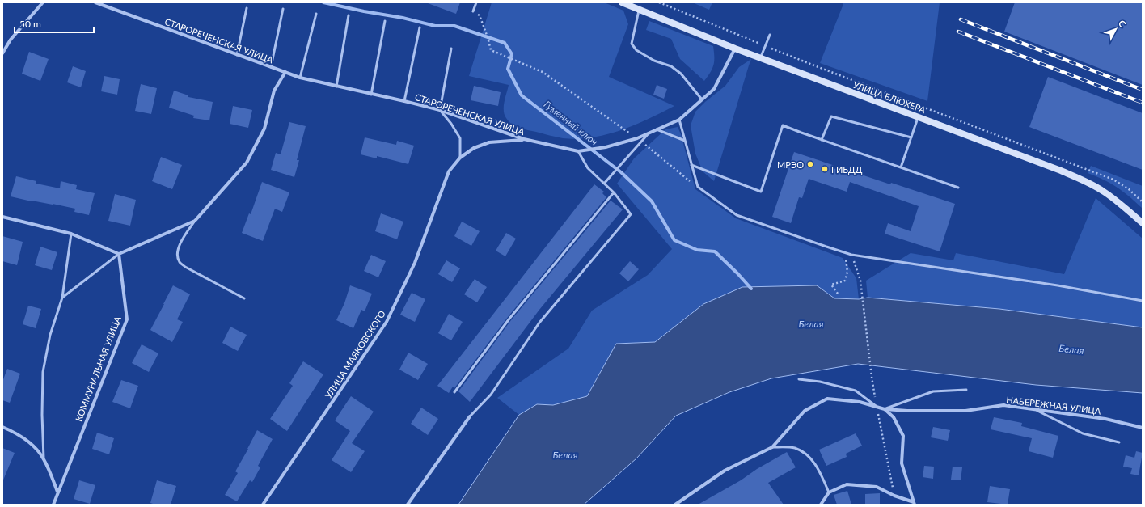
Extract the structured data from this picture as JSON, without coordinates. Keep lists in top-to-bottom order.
{
  "streets": {
    "main road": ["УЛИЦА БЛЮХЕРА"],
    "street": [
      "СТАРОРЕЧЕНСКАЯ УЛИЦА",
      "УЛИЦА МАЯКОВСКОГО",
      "КОММУНАЛЬНАЯ УЛИЦА",
      "НАБЕРЕЖНАЯ УЛИЦА"
    ]
  },
  "crossings": [
    ["СТАРОРЕЧЕНСКАЯ УЛИЦА", "УЛИЦА БЛЮХЕРА"],
    ["СТАРОРЕЧЕНСКАЯ УЛИЦА", "УЛИЦА МАЯКОВСКОГО"]
  ],
  "water": ["Гуменный ключ", "Белая"],
  "places": ["МРЭО", "ГИБДД"],
  "scale_bar": "50 m",
  "north": "top right"
}
